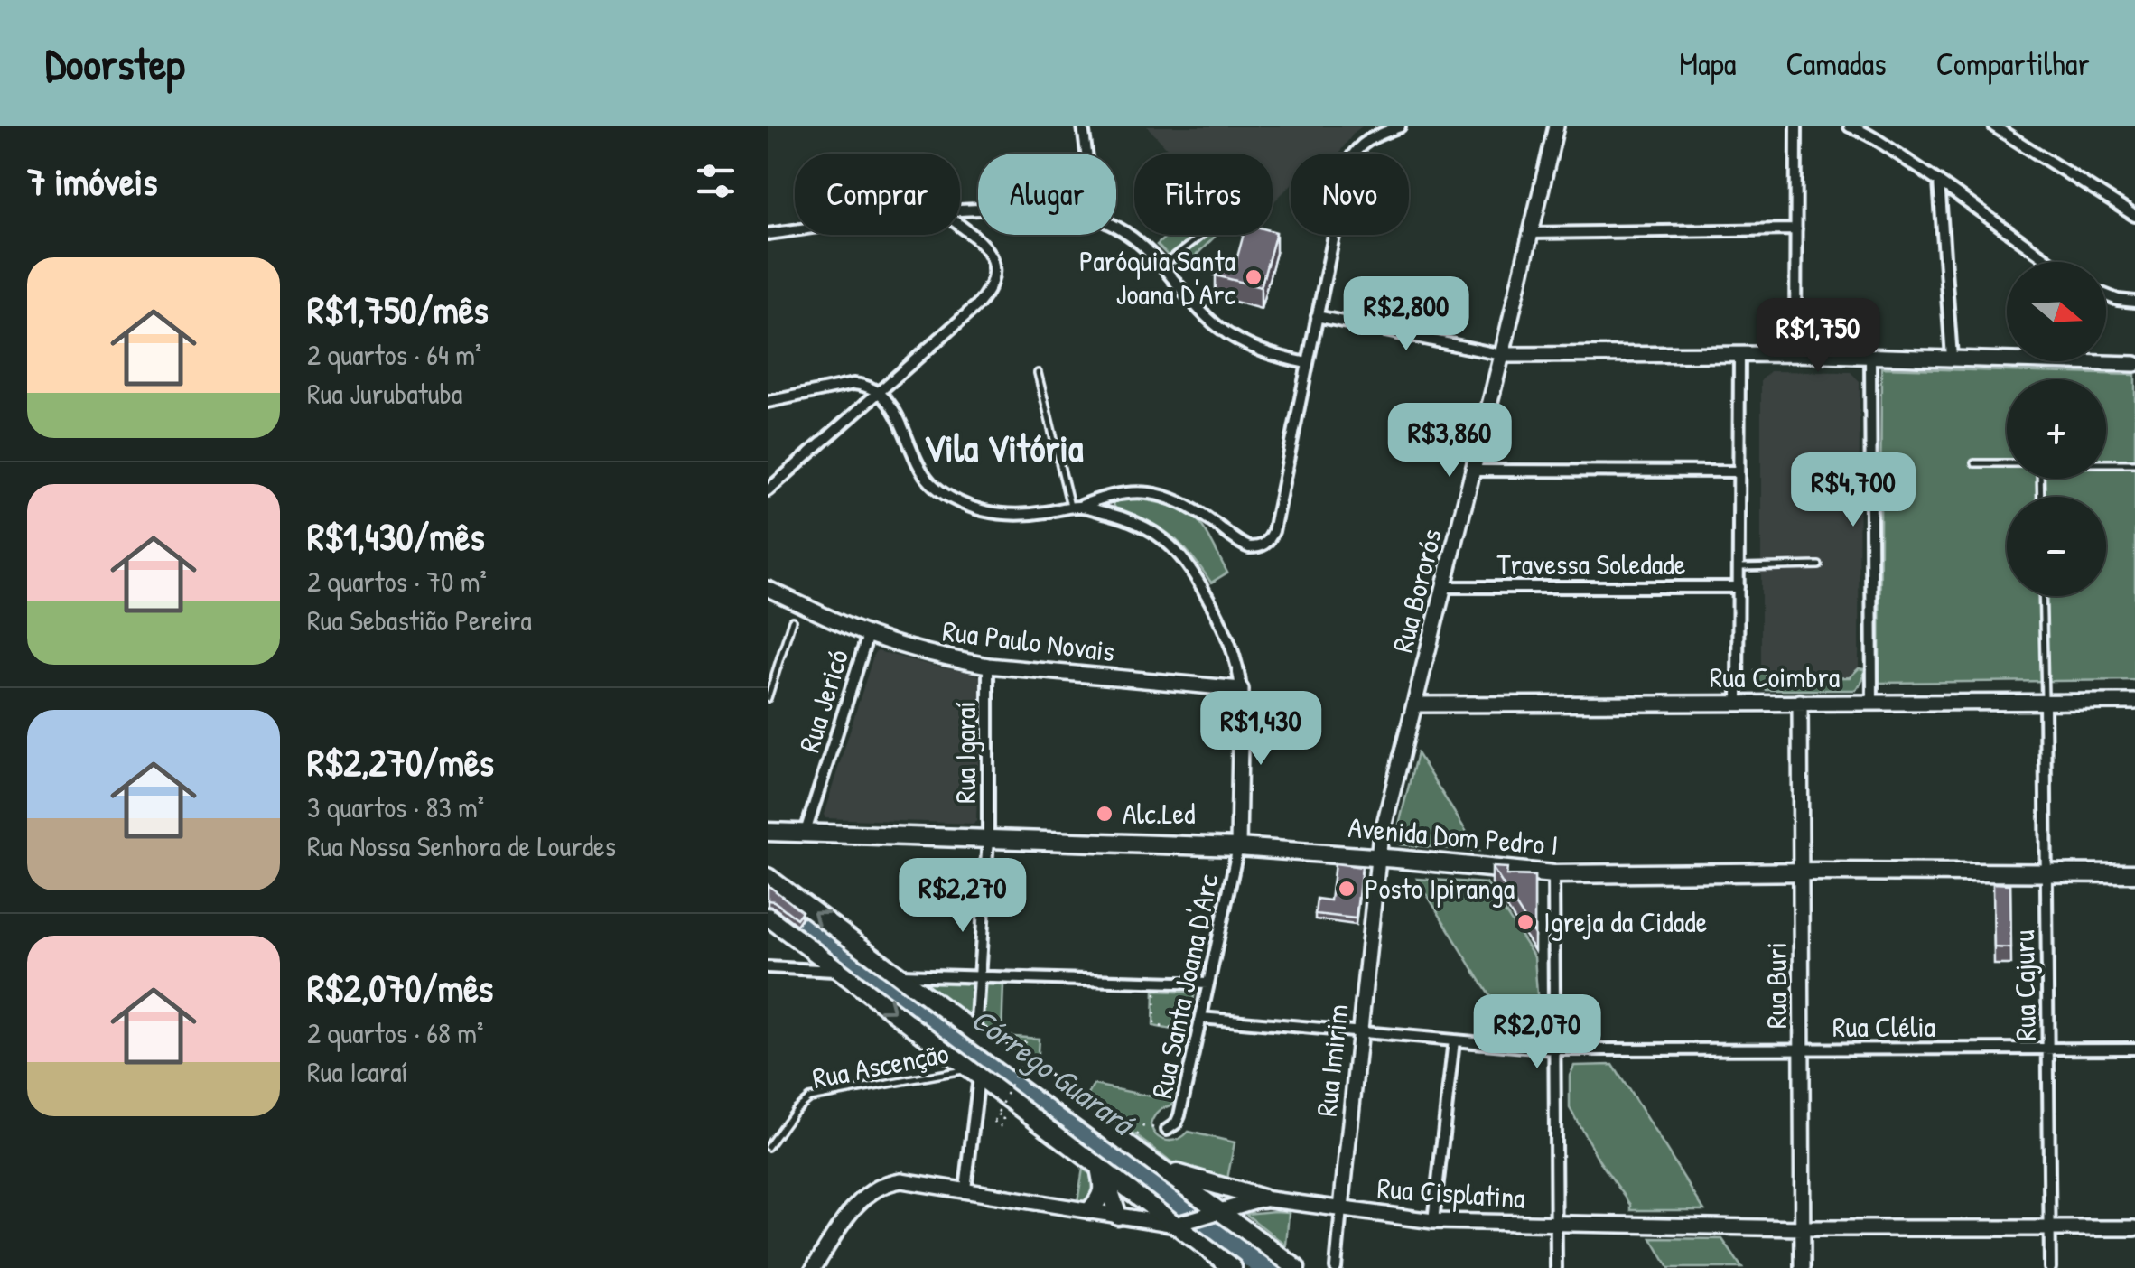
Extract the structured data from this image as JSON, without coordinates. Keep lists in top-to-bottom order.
{
  "streets": {
    "main road": ["Avenida Dom Pedro I"],
    "street": [
      "Travessa Soledade",
      "Rua Bororós",
      "Rua Paulo Novais",
      "Rua Coimbra",
      "Rua Jericó",
      "Rua Igaraí",
      "Rua Buri",
      "Rua Cajuru",
      "Rua Santa Joana D'Arc",
      "Rua Clélia",
      "Rua Imirim",
      "Rua Cisplatina"
    ],
    "lane": ["Rua Ascenção"]
  },
  "crossings": [
    ["Travessa Soledade", "Rua Bororós"],
    ["Rua Bororós", "Rua Coimbra"],
    ["Rua Bororós", "Avenida Dom Pedro I"],
    ["Rua Bororós", "Rua Imirim"],
    ["Rua Paulo Novais", "Rua Jericó"],
    ["Rua Paulo Novais", "Rua Igaraí"],
    ["Rua Coimbra", "Rua Buri"],
    ["Rua Coimbra", "Rua Cajuru"],
    ["Rua Jericó", "Avenida Dom Pedro I"],
    ["Rua Igaraí", "Avenida Dom Pedro I"],
    ["Avenida Dom Pedro I", "Rua Buri"],
    ["Avenida Dom Pedro I", "Rua Cajuru"],
    ["Avenida Dom Pedro I", "Rua Santa Joana D'Arc"],
    ["Avenida Dom Pedro I", "Rua Imirim"],
    ["Rua Buri", "Rua Clélia"],
    ["Rua Buri", "Rua Cisplatina"],
    ["Rua Cajuru", "Rua Clélia"],
    ["Rua Cajuru", "Rua Cisplatina"],
    ["Rua Santa Joana D'Arc", "Rua Clélia"],
    ["Rua Clélia", "Rua Imirim"],
    ["Rua Imirim", "Rua Cisplatina"]
  ],
  "districts": ["Vila Vitória"],
  "water": ["Córrego Guarará"],
  "places": [
    "Paróquia Santa Joana D'Arc",
    "Alc.Led",
    "Posto Ipiranga",
    "Igreja da Cidade"
  ],
  "north": "right",
  "page": {
    "header": "Doorstep",
    "nav": ["Mapa", "Camadas", "Compartilhar"],
    "heading": "7 imóveis",
    "chip": [
      "Comprar",
      "Alugar",
      "Filtros",
      "Novo"
    ],
    "list": [
      {
        "name": "R$1,750/mês",
        "note": "2 quartos · 64 m² · Rua Jurubatuba"
      },
      {
        "name": "R$1,430/mês",
        "note": "2 quartos · 70 m² · Rua Sebastião Pereira"
      },
      {
        "name": "R$2,270/mês",
        "note": "3 quartos · 83 m² · Rua Nossa Senhora de Lourdes"
      },
      {
        "name": "R$2,070/mês",
        "note": "2 quartos · 68 m² · Rua Icaraí"
      }
    ],
    "map_buttons": ["+", "−"],
    "price": [
      "R$2,800",
      "R$1,750",
      "R$3,860",
      "R$4,700",
      "R$1,430",
      "R$2,270",
      "R$2,070"
    ]
  }
}
